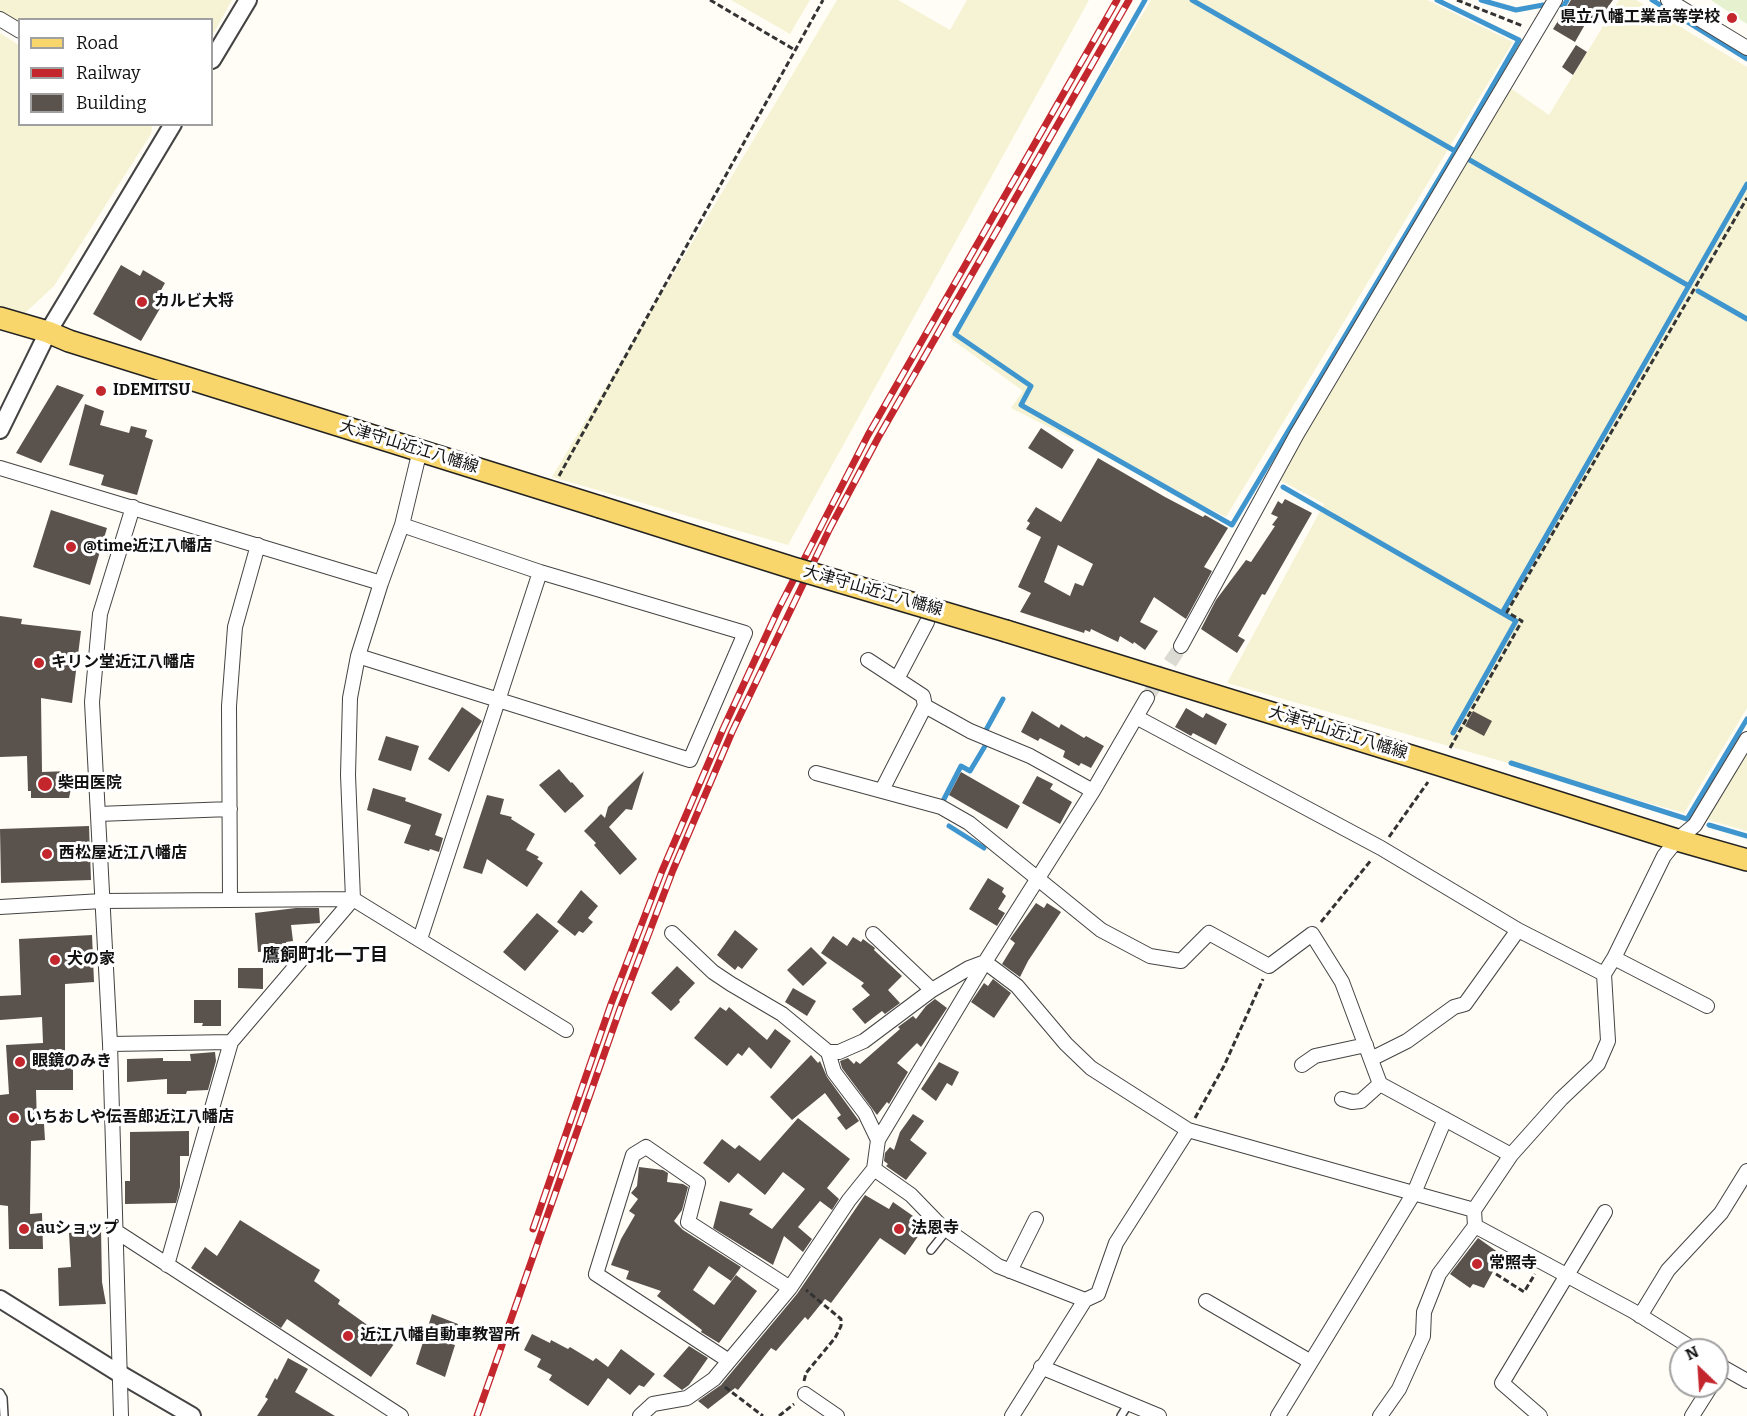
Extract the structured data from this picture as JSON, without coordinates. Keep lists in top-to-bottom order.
{
  "streets": {
    "main road": ["大津守山近江八幡線"]
  },
  "districts": ["鷹飼町北一丁目"],
  "places": [
    "県立八幡工業高等学校",
    "カルビ大将",
    "IDEMITSU",
    "@time近江八幡店",
    "キリン堂近江八幡店",
    "柴田医院",
    "西松屋近江八幡店",
    "犬の家",
    "眼鏡のみき",
    "いちおしや伝吾郎近江八幡店",
    "auショップ",
    "法恩寺",
    "常照寺",
    "近江八幡自動車教習所"
  ],
  "legend": ["Road", "Railway", "Building"],
  "north": "top left"
}
